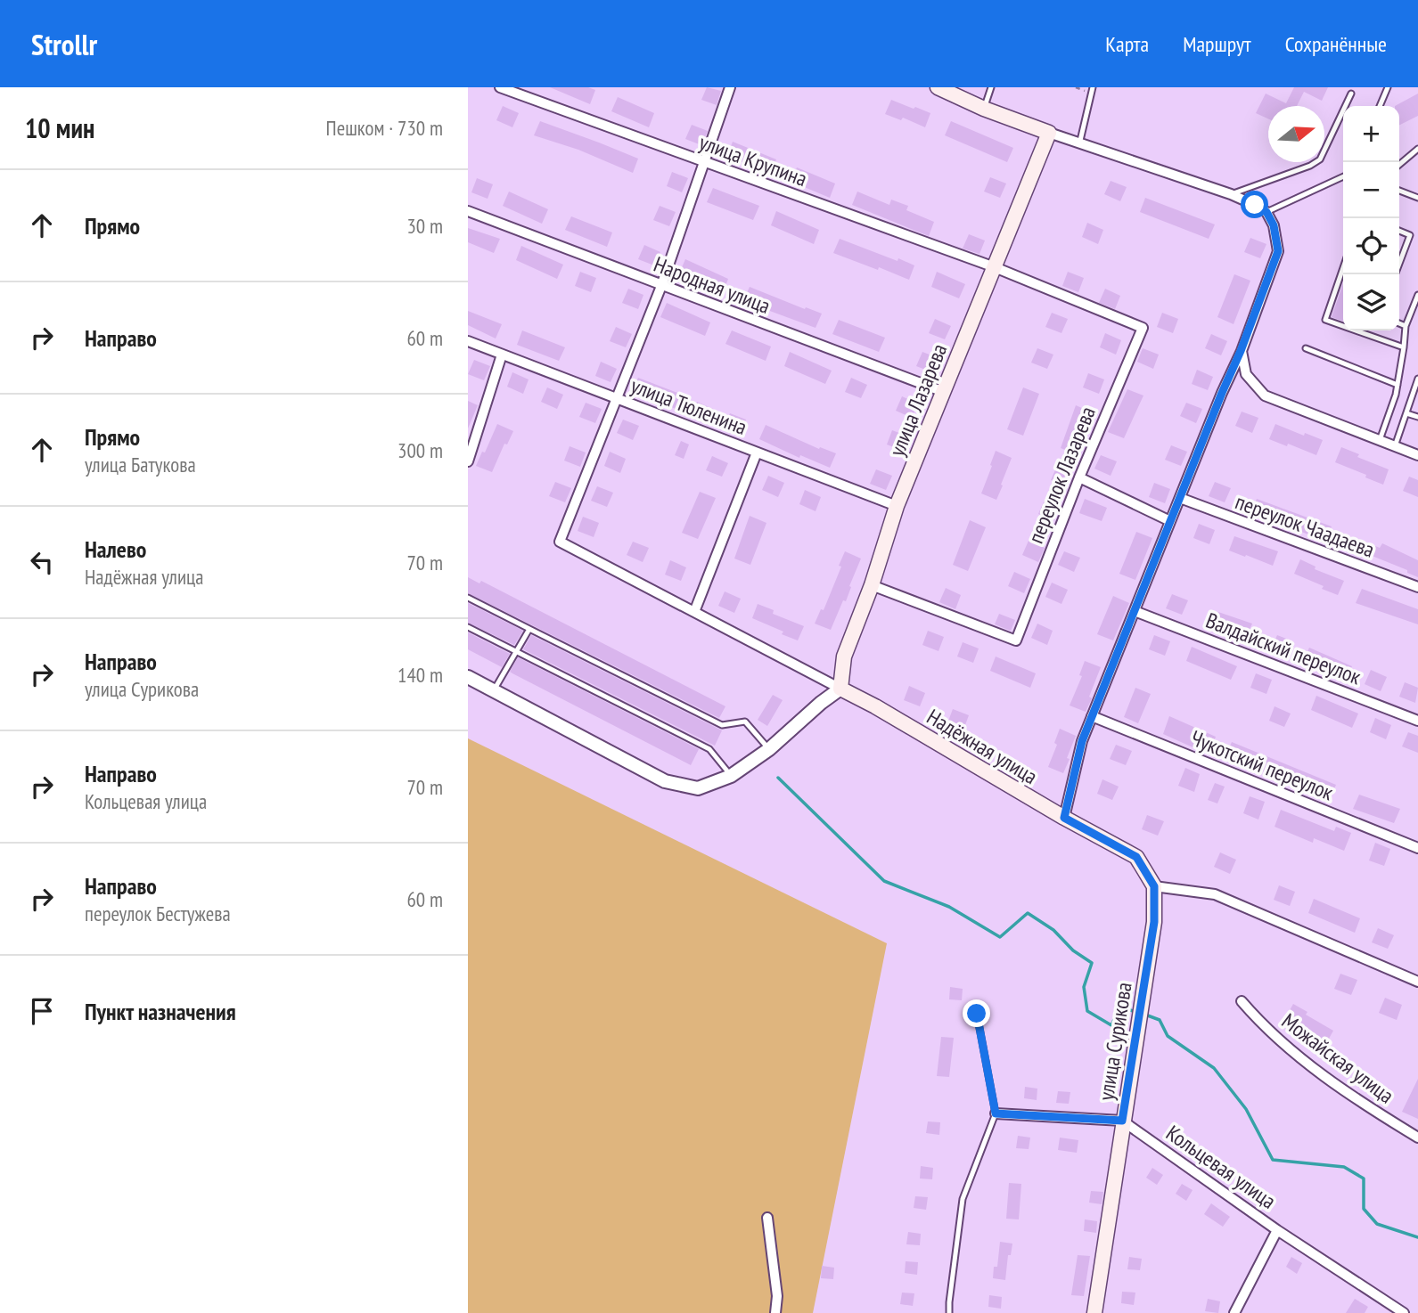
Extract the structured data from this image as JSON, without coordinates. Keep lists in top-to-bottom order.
{
  "streets": {
    "main road": ["улица Лазарева", "Надёжная улица", "улица Сурикова"],
    "street": [
      "улица Крупина",
      "Народная улица",
      "улица Тюленина",
      "переулок Лазарева",
      "переулок Чаадаева",
      "Валдайский переулок",
      "Чукотский переулок",
      "Можайская улица",
      "Кольцевая улица"
    ]
  },
  "crossings": [
    ["улица Крупина", "улица Лазарева"],
    ["улица Крупина", "переулок Лазарева"],
    ["Народная улица", "улица Лазарева"],
    ["улица Лазарева", "улица Тюленина"],
    ["улица Лазарева", "переулок Лазарева"],
    ["улица Лазарева", "Надёжная улица"],
    ["улица Тюленина", "Надёжная улица"],
    ["Надёжная улица", "улица Сурикова"],
    ["улица Сурикова", "Кольцевая улица"]
  ],
  "north": "right",
  "page": {
    "header": "Strollr",
    "nav": ["Карта", "Маршрут", "Сохранённые"],
    "heading": ["10 мин", "Пешком · 730 m"],
    "map_buttons": ["+", "−"],
    "list": [
      ["Прямо", "30 m"],
      ["Направо", "60 m"],
      ["Прямо", "улица Батукова", "300 m"],
      ["Налево", "Надёжная улица", "70 m"],
      ["Направо", "улица Сурикова", "140 m"],
      ["Направо", "Кольцевая улица", "70 m"],
      ["Направо", "переулок Бестужева", "60 m"],
      "Пункт назначения"
    ]
  }
}
